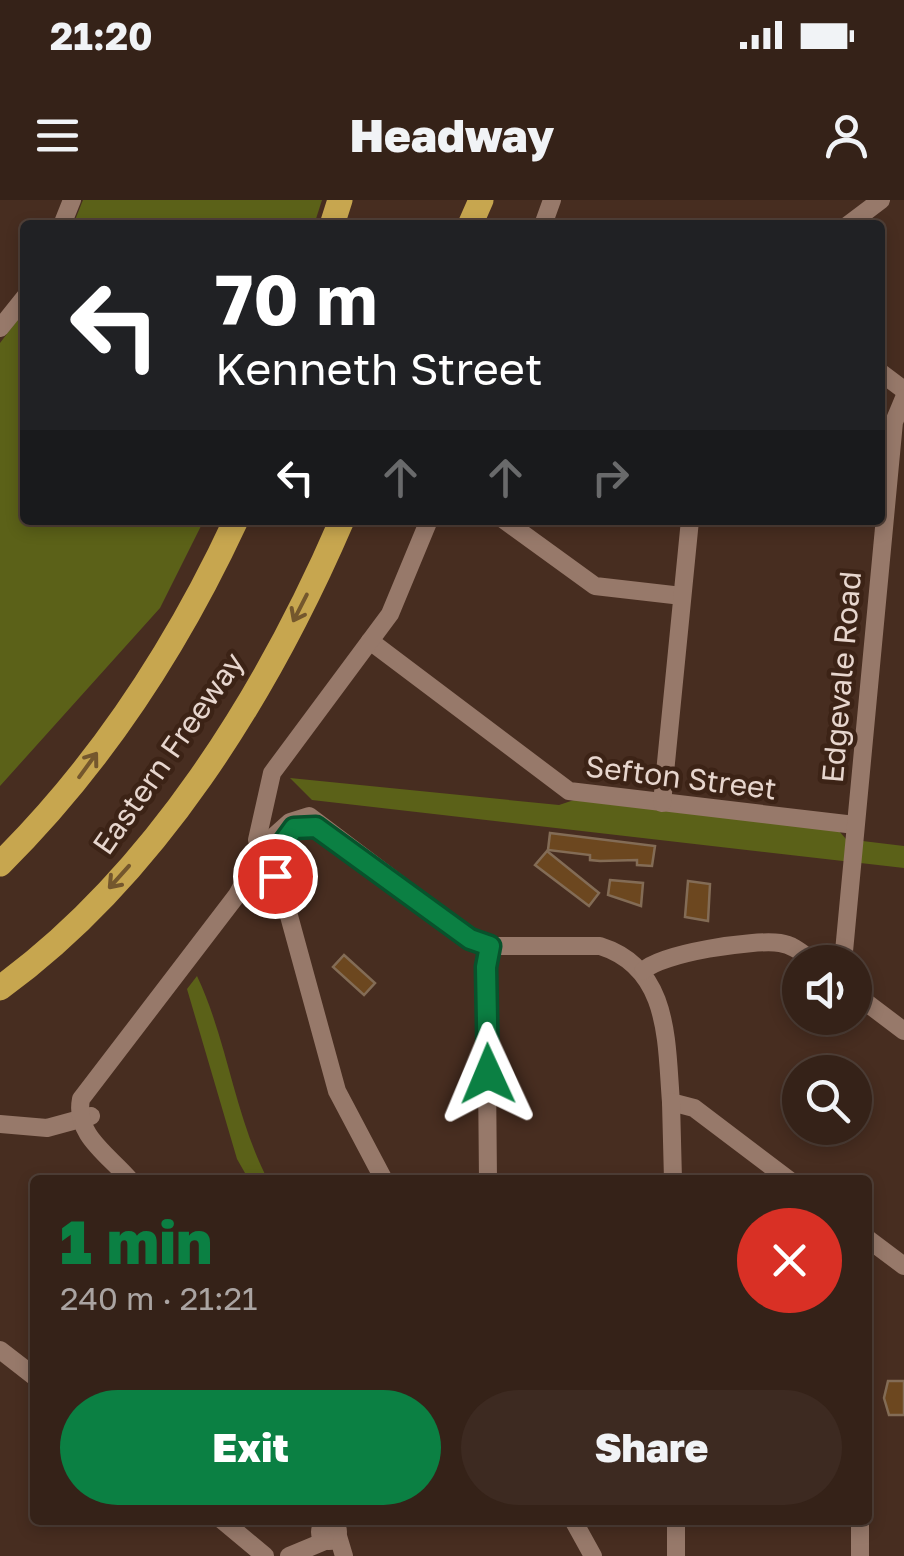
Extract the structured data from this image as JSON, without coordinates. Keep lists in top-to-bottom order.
{
  "streets": {
    "highway": ["Eastern Freeway"],
    "street": ["Edgevale Road", "Sefton Street"]
  },
  "crossings": [
    ["Edgevale Road", "Sefton Street"]
  ],
  "page": {
    "status": "21:20",
    "header": "Headway",
    "turn": ["70 m", "Kenneth Street"],
    "heading": ["1 min", "240 m · 21:21"],
    "buttons": ["Exit", "Share"]
  }
}
